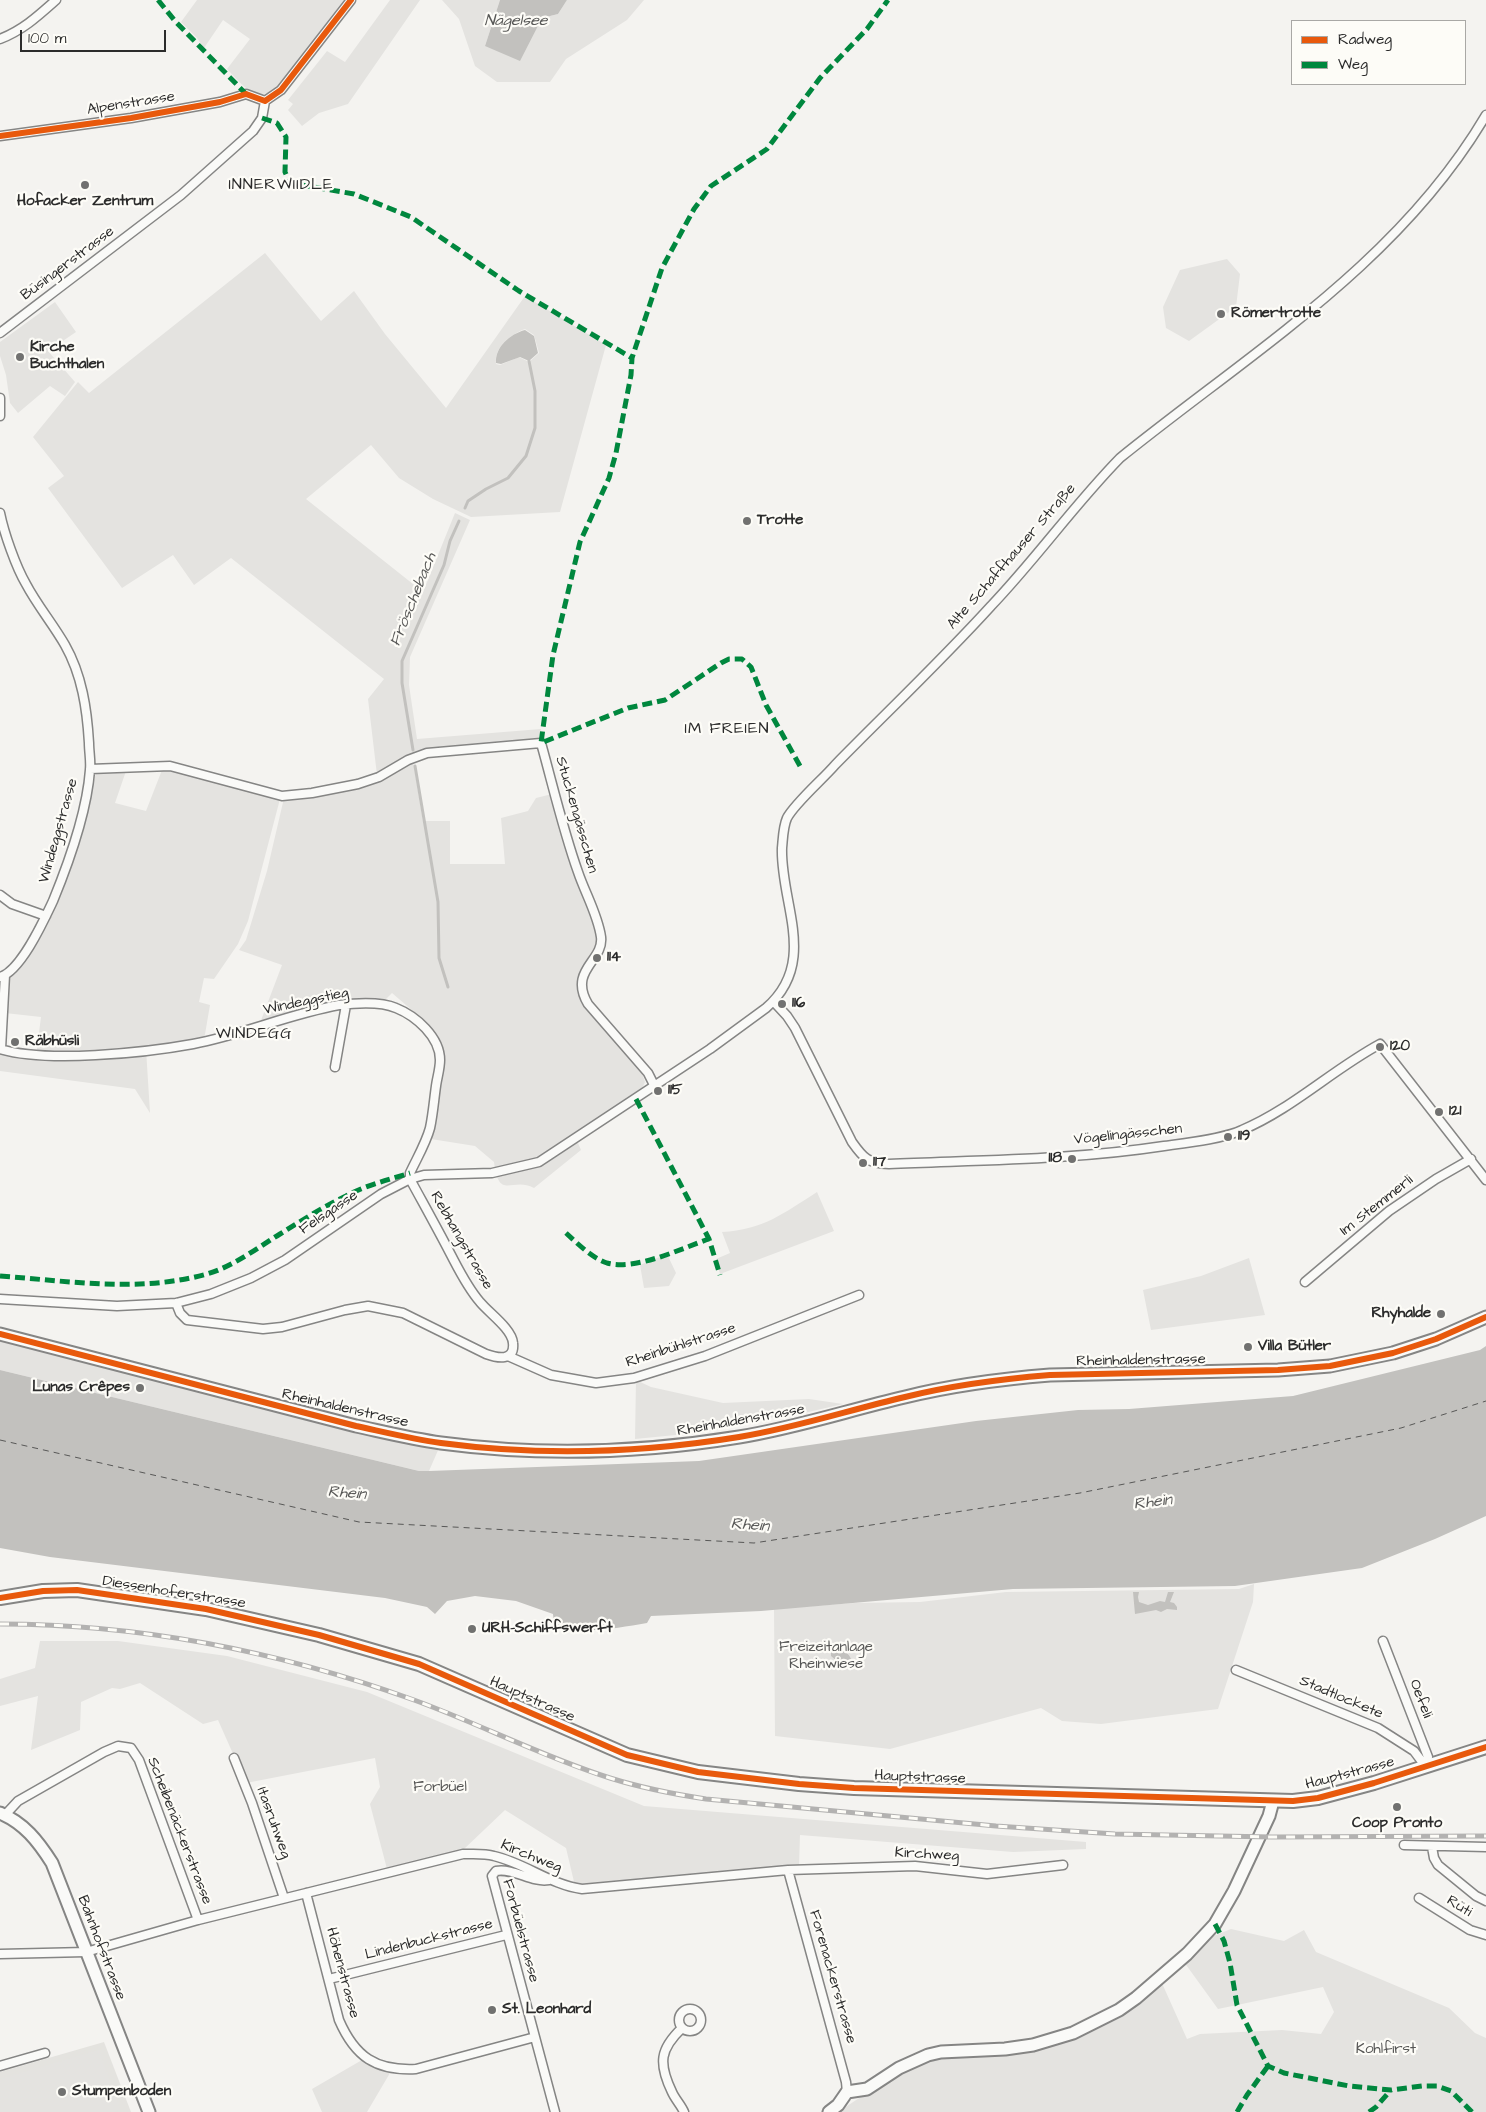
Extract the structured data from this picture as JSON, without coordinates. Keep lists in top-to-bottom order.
{
  "streets": {
    "main road": [
      "Rheinhaldenstrasse",
      "Diessenhoferstrasse",
      "Hauptstrasse",
      "Bahnhofstrasse"
    ],
    "street": [
      "Alpenstrasse",
      "Büsingerstrasse",
      "Alte Schaffhauser Straße",
      "Stuckengässchen",
      "Windeggstrasse",
      "Windeggstieg",
      "Vögelingässchen",
      "Im Stemmerli",
      "Felsgasse",
      "Rebhangstrasse",
      "Rheinbühlstrasse",
      "Stadtlockete",
      "Oefeli",
      "Itasruhweg",
      "Scheibenäckerstrasse",
      "Kirchweg",
      "Rüti",
      "Forbüelstrasse",
      "Lindenbuckstrasse",
      "Höhenstrasse",
      "Forenackerstrasse"
    ]
  },
  "crossings": [
    ["Alpenstrasse", "Büsingerstrasse"],
    ["Alte Schaffhauser Straße", "Stuckengässchen"],
    ["Alte Schaffhauser Straße", "Vögelingässchen"],
    ["Alte Schaffhauser Straße", "Felsgasse"],
    ["Stuckengässchen", "Windeggstrasse"],
    ["Stuckengässchen", "Felsgasse"],
    ["Windeggstieg", "Felsgasse"],
    ["Windeggstieg", "Rebhangstrasse"],
    ["Vögelingässchen", "Im Stemmerli"],
    ["Felsgasse", "Rebhangstrasse"],
    ["Felsgasse", "Rheinbühlstrasse"],
    ["Rebhangstrasse", "Rheinbühlstrasse"],
    ["Diessenhoferstrasse", "Hauptstrasse"],
    ["Stadtlockete", "Oefeli"],
    ["Stadtlockete", "Hauptstrasse"],
    ["Oefeli", "Hauptstrasse"],
    ["Itasruhweg", "Kirchweg"],
    ["Scheibenäckerstrasse", "Kirchweg"],
    ["Scheibenäckerstrasse", "Bahnhofstrasse"],
    ["Kirchweg", "Forbüelstrasse"],
    ["Kirchweg", "Bahnhofstrasse"],
    ["Kirchweg", "Höhenstrasse"],
    ["Kirchweg", "Forenackerstrasse"],
    ["Forbüelstrasse", "Lindenbuckstrasse"],
    ["Forbüelstrasse", "Höhenstrasse"],
    ["Lindenbuckstrasse", "Höhenstrasse"]
  ],
  "districts": ["INNERWIIDLE", "IM FREIEN", "WINDEGG"],
  "water": ["Nägelsee", "Fröschebach", "Rhein"],
  "parks": ["Freizeitanlage Rheinwiese", "Forbüel", "Kohlfirst"],
  "places": [
    "Hofacker Zentrum",
    "Römertrotte",
    "Kirche Buchthalen",
    "Trotte",
    "114",
    "116",
    "Räbhüsli",
    "120",
    "115",
    "121",
    "119",
    "118",
    "117",
    "Rhyhalde",
    "Villa Bütler",
    "Lunas Crêpes",
    "URH-Schiffswerft",
    "Coop Pronto",
    "St. Leonhard",
    "Stumpenboden"
  ],
  "legend": ["Radweg", "Weg"],
  "scale_bar": "100 m"
}
